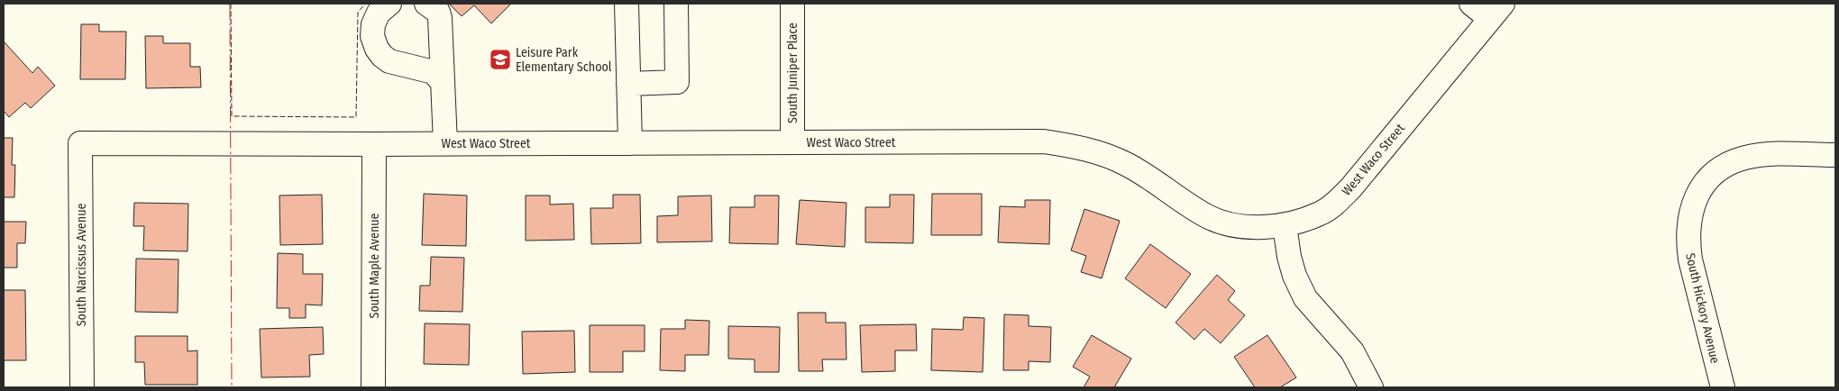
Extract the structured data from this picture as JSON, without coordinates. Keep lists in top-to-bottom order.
{
  "streets": {
    "street": [
      "South Juniper Place",
      "West Waco Street",
      "South Narcissus Avenue",
      "South Maple Avenue",
      "South Hickory Avenue"
    ]
  },
  "crossings": [
    ["South Juniper Place", "West Waco Street"],
    ["West Waco Street", "South Narcissus Avenue"],
    ["West Waco Street", "South Maple Avenue"]
  ],
  "places": {
    "school or university": ["Leisure Park Elementary School"]
  }
}
